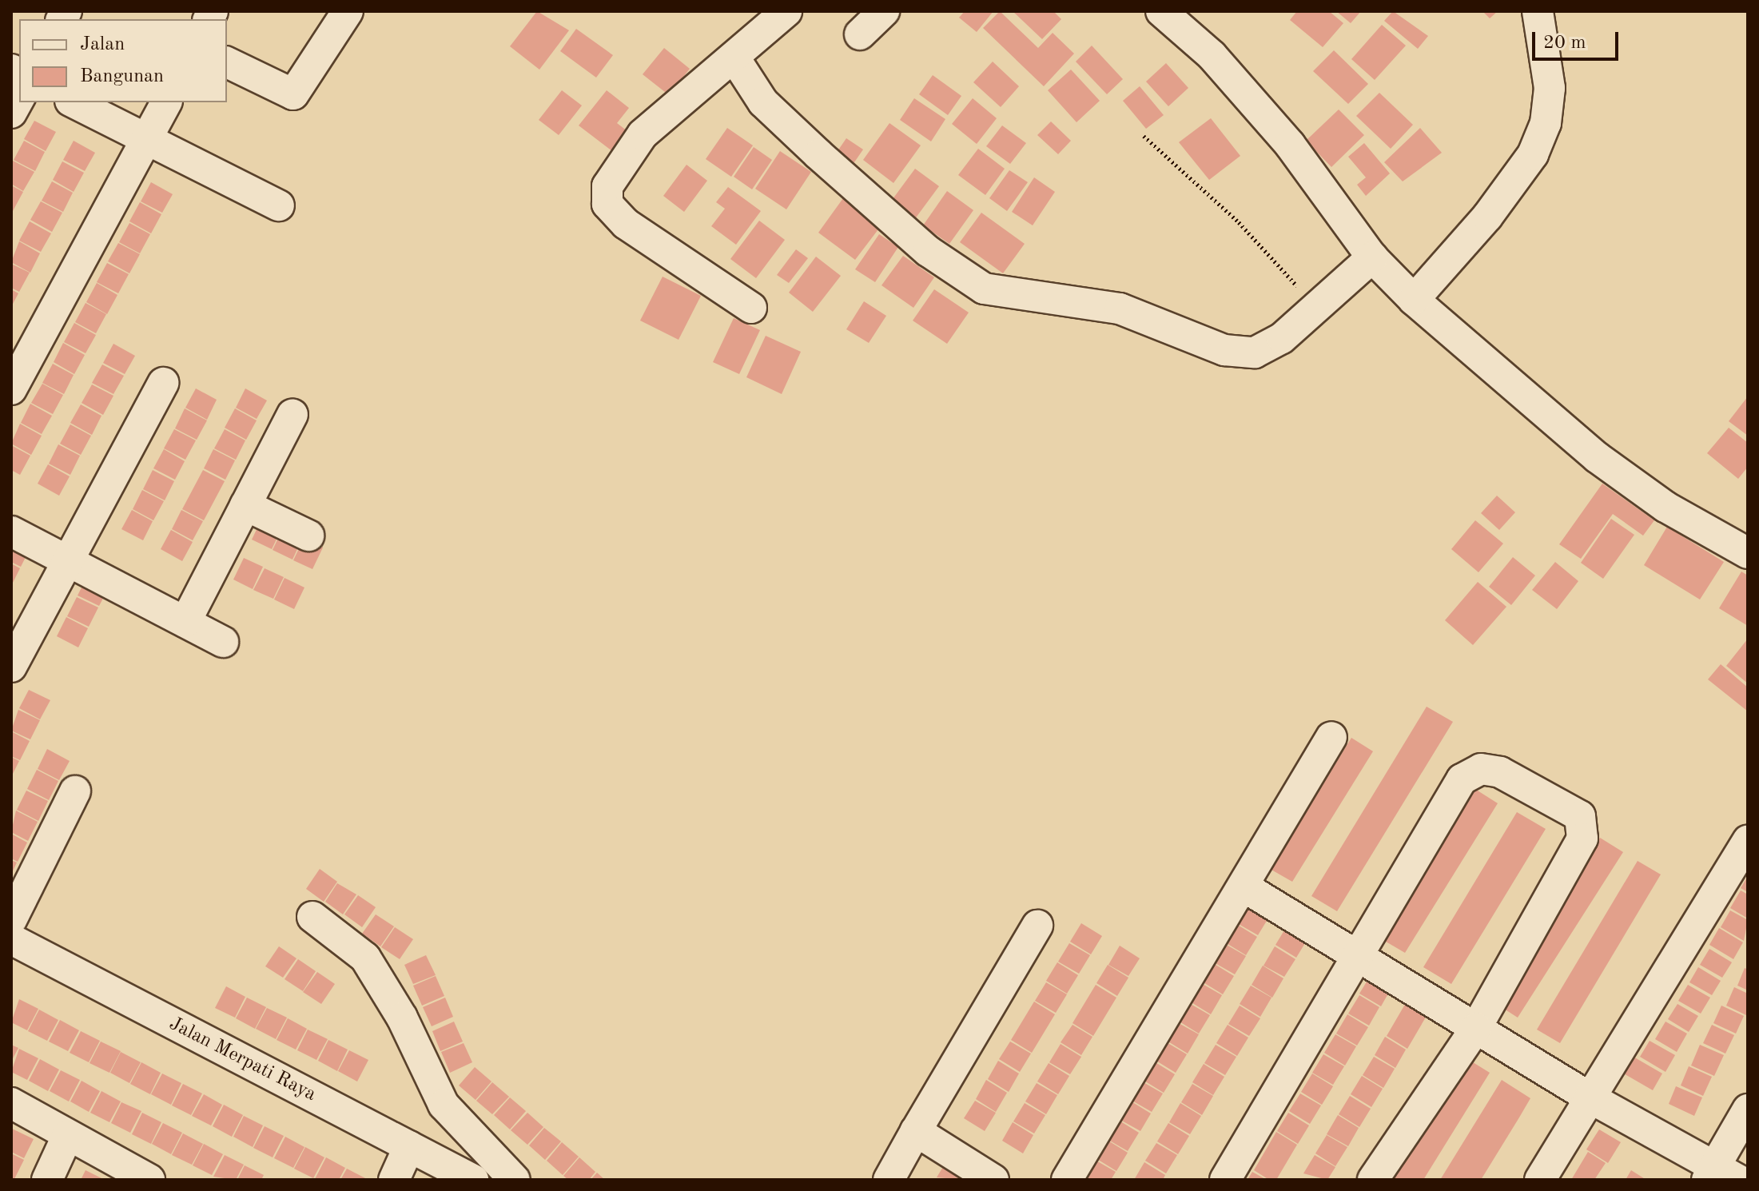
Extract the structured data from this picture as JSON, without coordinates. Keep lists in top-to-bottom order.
{
  "streets": {
    "street": ["Jalan Merpati Raya"]
  },
  "legend": ["Jalan", "Bangunan"],
  "scale_bar": "20 m"
}
